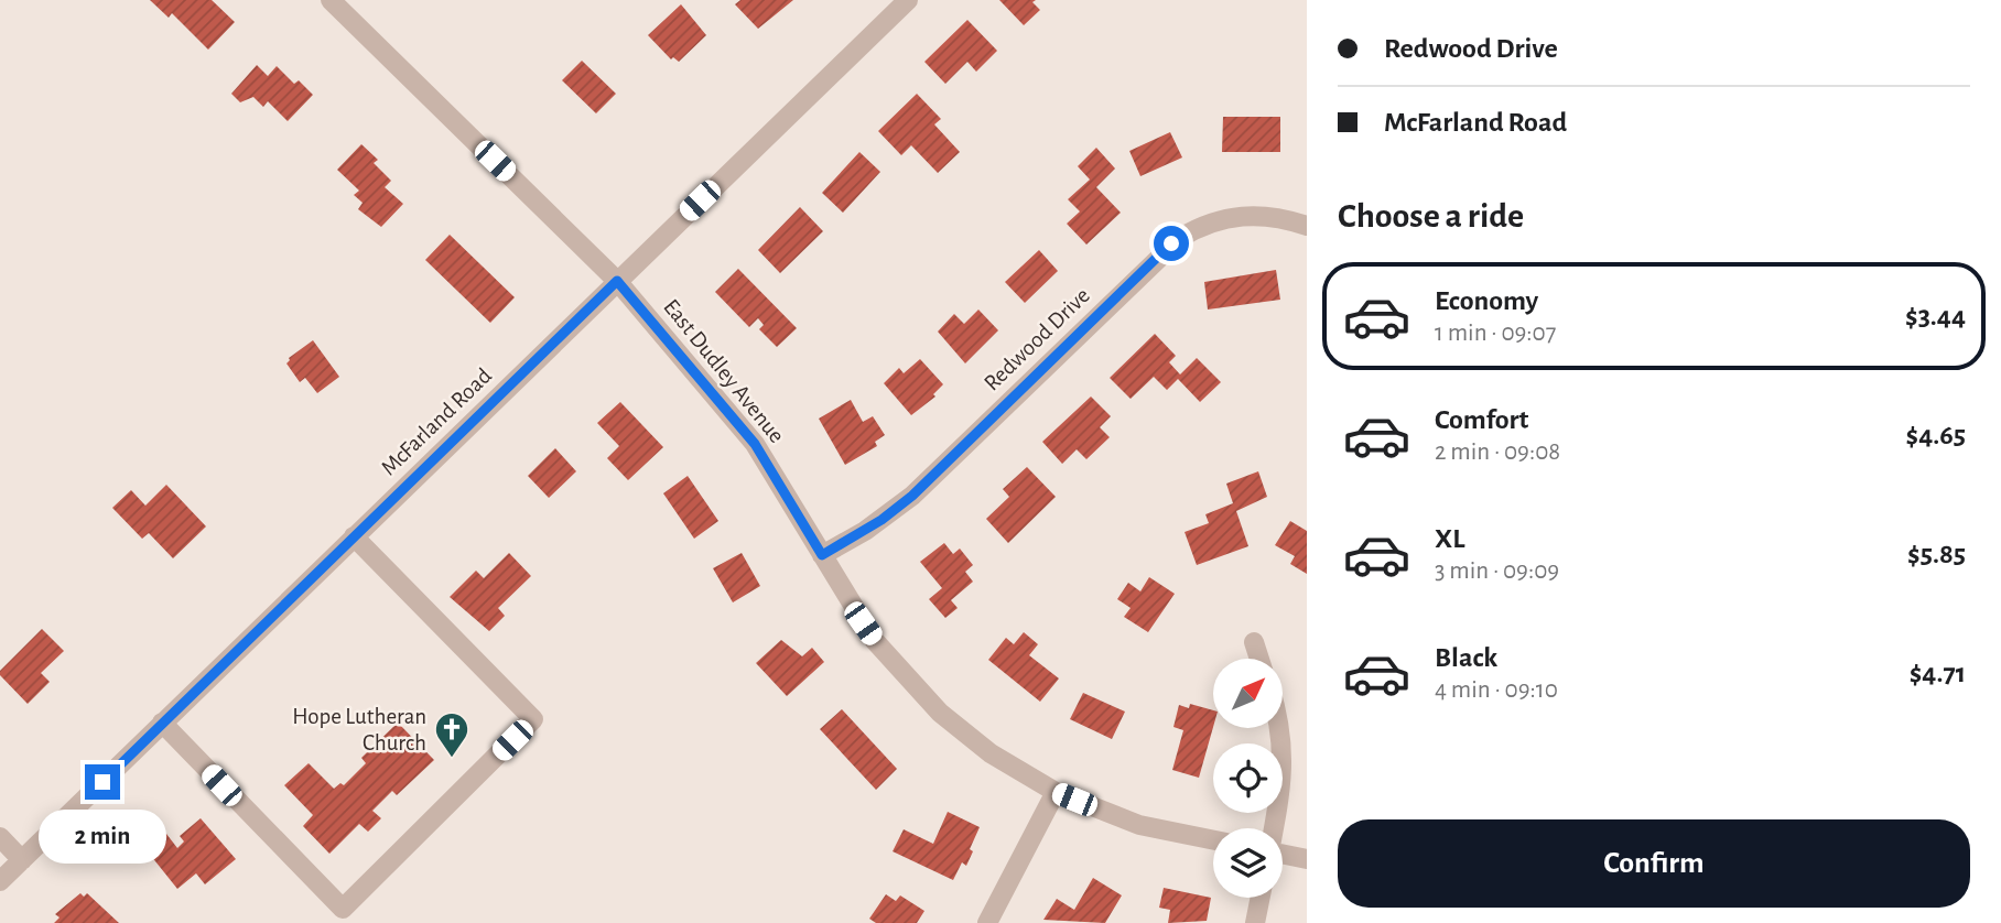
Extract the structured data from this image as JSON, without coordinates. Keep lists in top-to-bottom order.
{
  "streets": {
    "street": ["Redwood Drive", "East Dudley Avenue", "McFarland Road"]
  },
  "crossings": [
    ["Redwood Drive", "East Dudley Avenue"],
    ["East Dudley Avenue", "McFarland Road"]
  ],
  "places": {
    "church": ["Hope Lutheran Church"]
  },
  "north": "top right",
  "page": {
    "banner": ["Redwood Drive", "McFarland Road"],
    "heading": "Choose a ride",
    "list": [
      {
        "name": "Economy",
        "note": "1 min · 09:07",
        "value": "$3.44"
      },
      {
        "name": "Comfort",
        "note": "2 min · 09:08",
        "value": "$4.65"
      },
      {
        "name": "XL",
        "note": "3 min · 09:09",
        "value": "$5.85"
      },
      {
        "name": "Black",
        "note": "4 min · 09:10",
        "value": "$4.71"
      }
    ],
    "buttons": "Confirm",
    "bubble": "2 min"
  }
}
